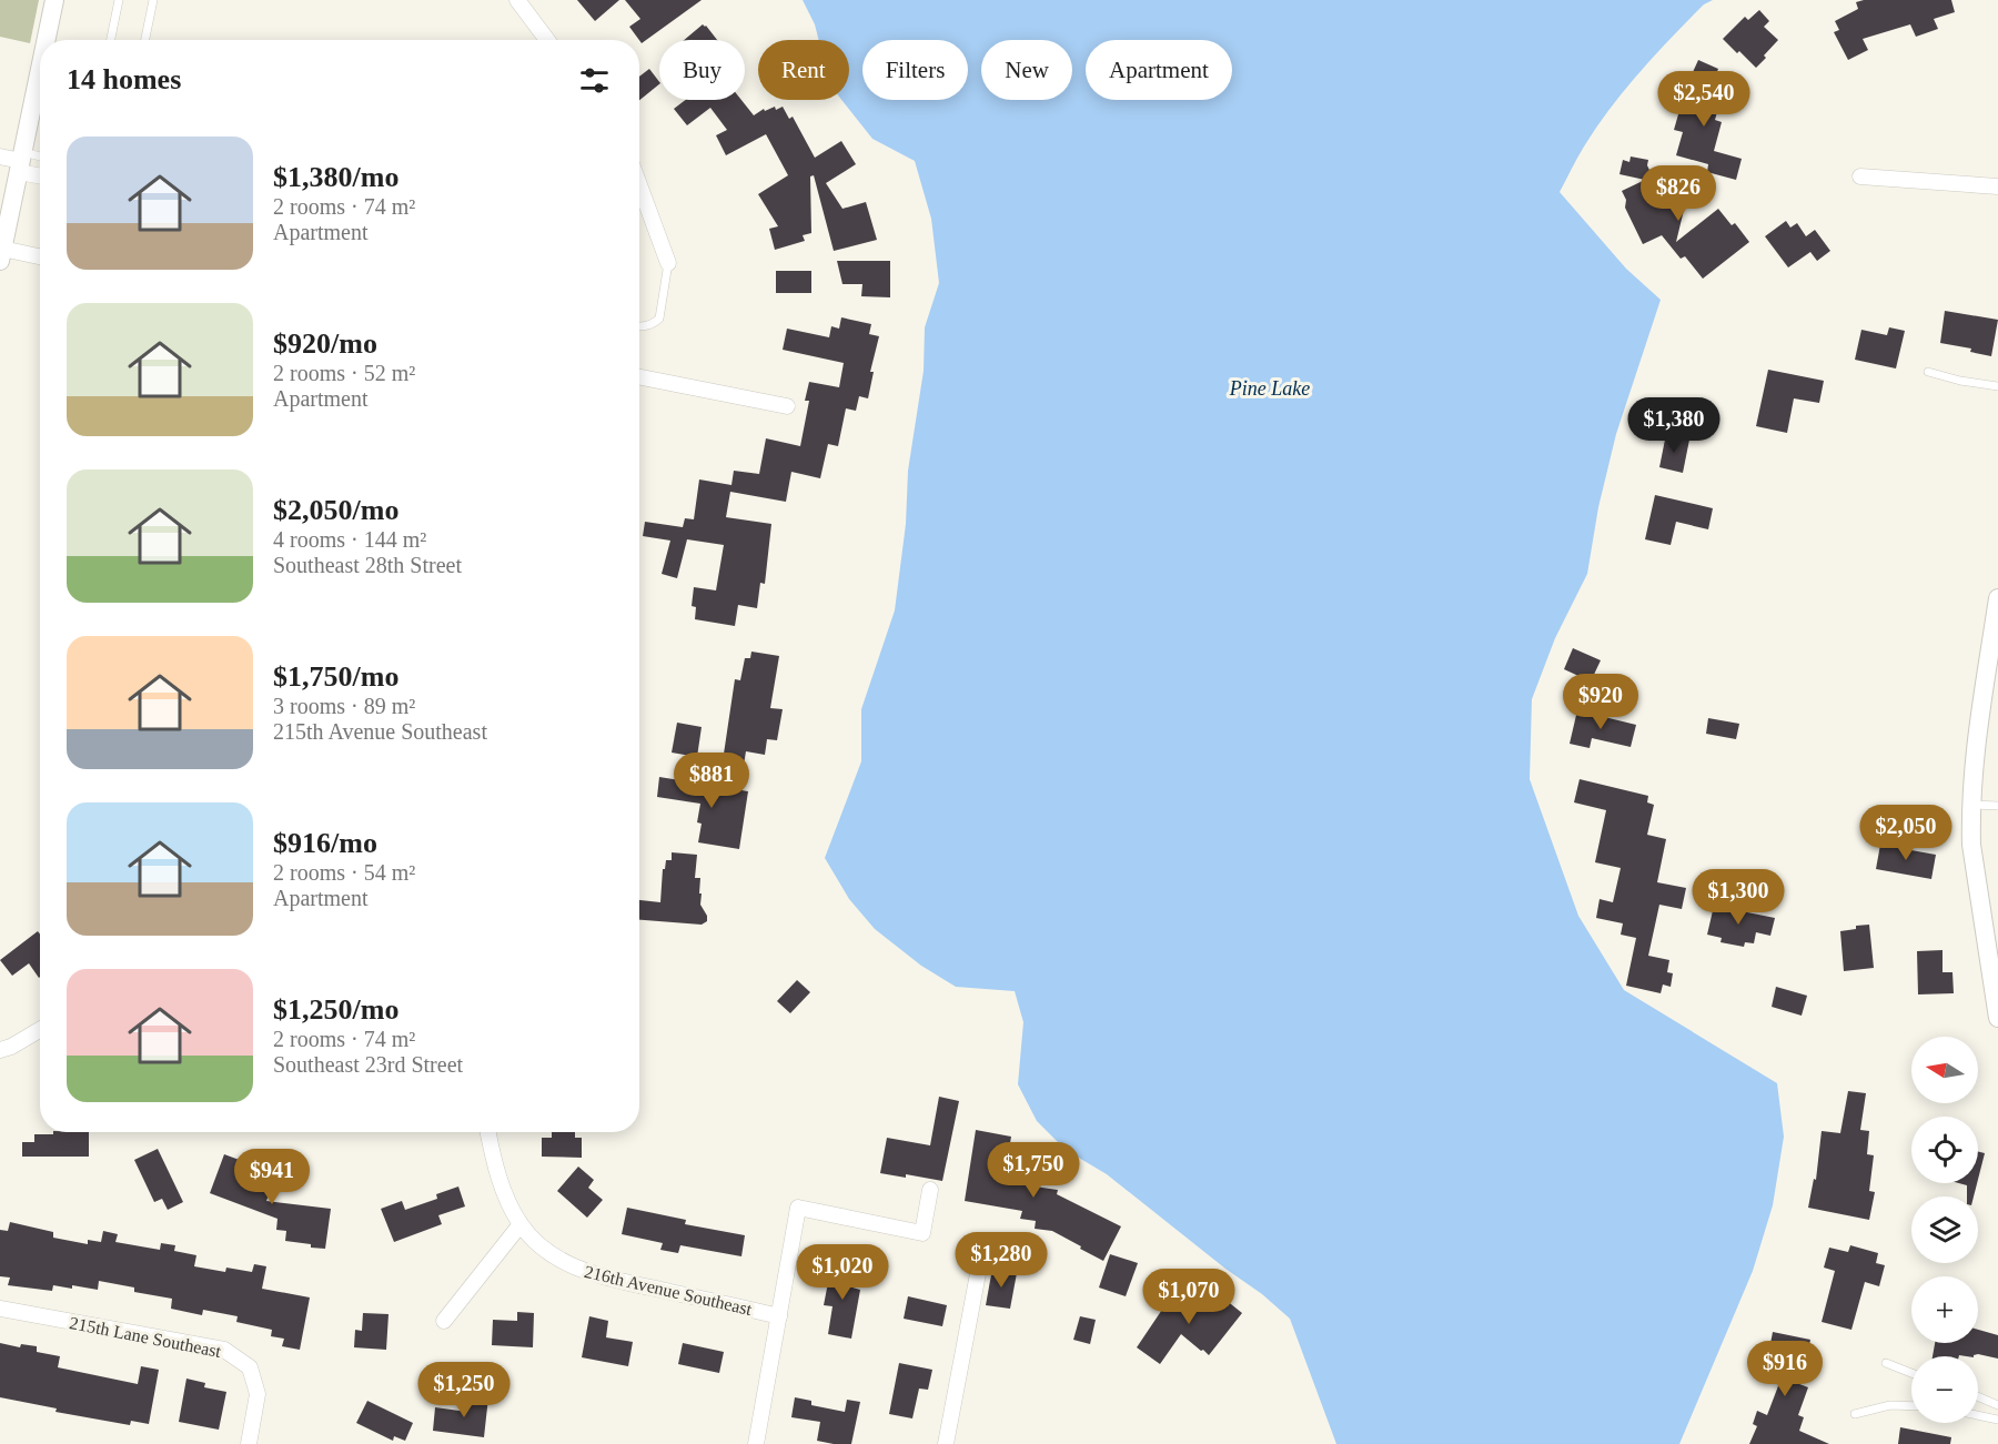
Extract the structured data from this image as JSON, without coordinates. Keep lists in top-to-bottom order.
{
  "streets": {
    "street": ["216th Avenue Southeast", "215th Lane Southeast"]
  },
  "water": ["Pine Lake"],
  "north": "left",
  "page": {
    "chip": [
      "Buy",
      "Rent",
      "Filters",
      "New",
      "Apartment"
    ],
    "heading": "14 homes",
    "price": [
      "$2,540",
      "$826",
      "$1,380",
      "$920",
      "$881",
      "$2,050",
      "$1,300",
      "$1,750",
      "$941",
      "$1,280",
      "$1,020",
      "$1,070",
      "$916",
      "$1,250"
    ],
    "list": [
      {
        "name": "$1,380/mo",
        "note": "2 rooms · 74 m² · Apartment"
      },
      {
        "name": "$920/mo",
        "note": "2 rooms · 52 m² · Apartment"
      },
      {
        "name": "$2,050/mo",
        "note": "4 rooms · 144 m² · Southeast 28th Street"
      },
      {
        "name": "$1,750/mo",
        "note": "3 rooms · 89 m² · 215th Avenue Southeast"
      },
      {
        "name": "$916/mo",
        "note": "2 rooms · 54 m² · Apartment"
      },
      {
        "name": "$1,250/mo",
        "note": "2 rooms · 74 m² · Southeast 23rd Street"
      }
    ],
    "map_buttons": ["+", "−"]
  }
}
